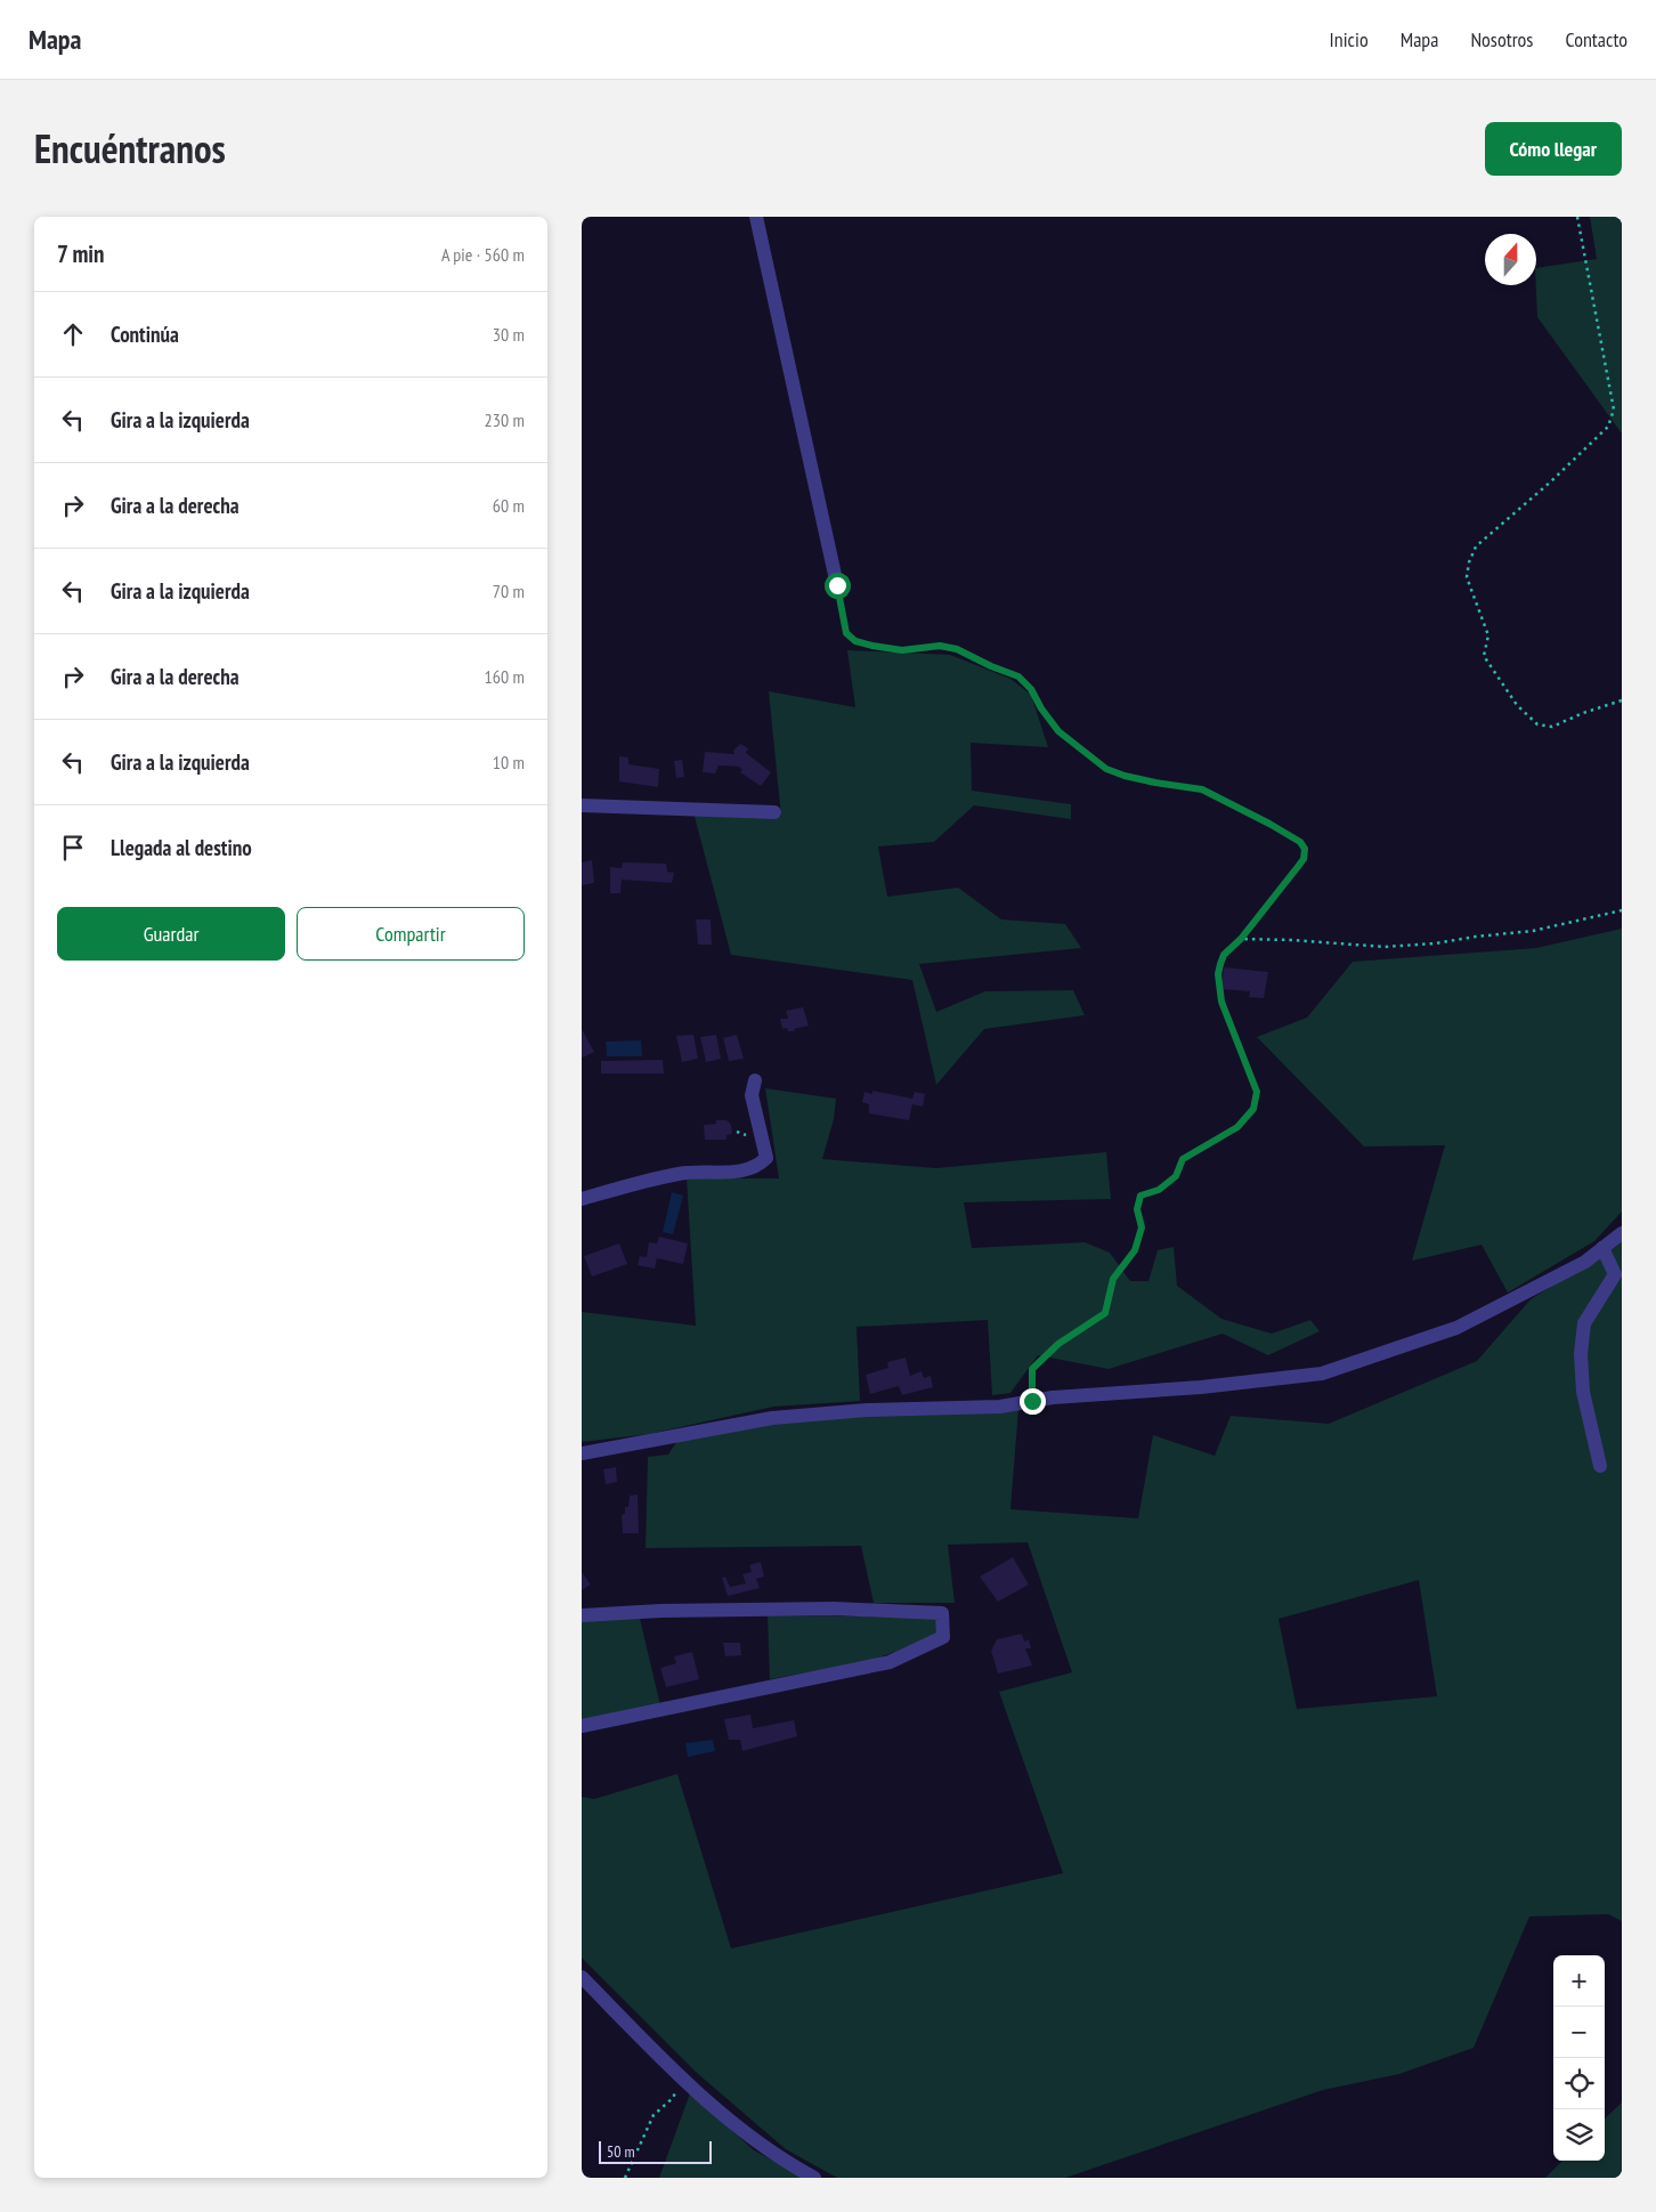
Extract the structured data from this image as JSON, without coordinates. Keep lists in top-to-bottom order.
{
  "scale_bar": "50 m",
  "north": "top",
  "page": {
    "header": "Mapa",
    "nav": [
      "Inicio",
      "Mapa",
      "Nosotros",
      "Contacto"
    ],
    "title": "Encuéntranos",
    "buttons": [
      "Cómo llegar",
      ["Guardar", "Compartir"]
    ],
    "heading": ["7 min", "A pie · 560 m"],
    "list": [
      ["Continúa", "30 m"],
      ["Gira a la izquierda", "230 m"],
      ["Gira a la derecha", "60 m"],
      ["Gira a la izquierda", "70 m"],
      ["Gira a la derecha", "160 m"],
      ["Gira a la izquierda", "10 m"],
      "Llegada al destino"
    ],
    "map_buttons": ["+", "−"],
    "scale": "50 m"
  }
}
